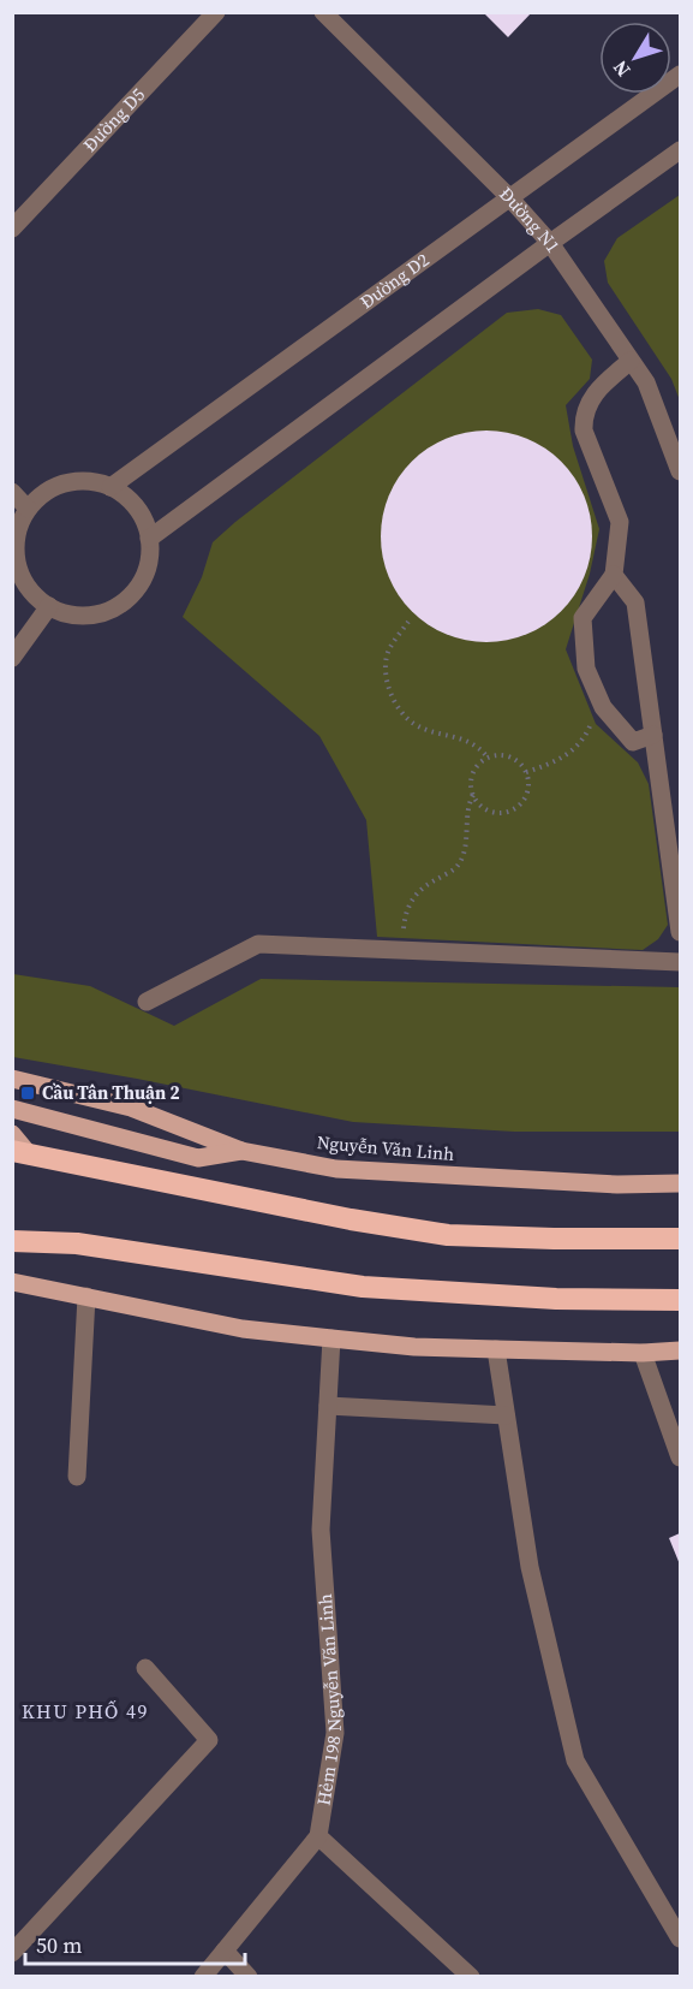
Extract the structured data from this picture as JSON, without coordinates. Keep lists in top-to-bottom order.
{
  "streets": {
    "main road": ["Nguyễn Văn Linh"],
    "street": [
      "Đường D5",
      "Đường N1",
      "Đường D2",
      "Hẻm 198 Nguyễn Văn Linh"
    ]
  },
  "crossings": [
    ["Đường N1", "Đường D2"]
  ],
  "districts": ["KHU PHỐ 49"],
  "places": {
    "transit": ["Cầu Tân Thuận 2"]
  },
  "scale_bar": "50 m",
  "north": "bottom left"
}
